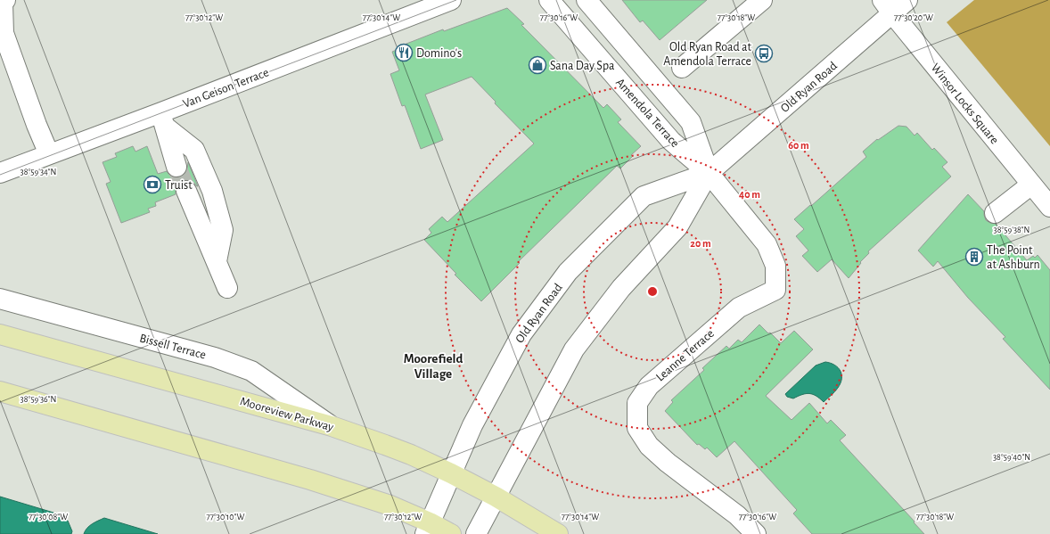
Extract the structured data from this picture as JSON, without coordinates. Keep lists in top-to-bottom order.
{
  "streets": {
    "main road": ["Mooreview Parkway"],
    "street": [
      "Old Ryan Road",
      "Van Geison Terrace",
      "Winsor Locks Square",
      "Amendola Terrace",
      "Bissell Terrace",
      "Leanne Terrace"
    ]
  },
  "crossings": [
    ["Old Ryan Road", "Winsor Locks Square"],
    ["Old Ryan Road", "Amendola Terrace"],
    ["Old Ryan Road", "Leanne Terrace"],
    ["Old Ryan Road", "Mooreview Parkway"],
    ["Amendola Terrace", "Leanne Terrace"],
    ["Bissell Terrace", "Mooreview Parkway"]
  ],
  "districts": ["Moorefield Village"],
  "places": {
    "restaurant": ["Domino's"],
    "bus stop": ["Old Ryan Road at Amendola Terrace"],
    "shop": ["Sana Day Spa"],
    "bank": ["Truist"],
    "building": ["The Point at Ashburn"]
  },
  "coordinates": [
    "77°30'12\"W",
    "77°30'14\"W",
    "77°30'16\"W",
    "77°30'18\"W",
    "77°30'20\"W",
    "38°59'34\"N",
    "38°59'38\"N",
    "38°59'36\"N",
    "38°59'40\"N",
    "77°30'08\"W",
    "77°30'10\"W"
  ],
  "rings": ["60 m", "40 m", "20 m"]
}
